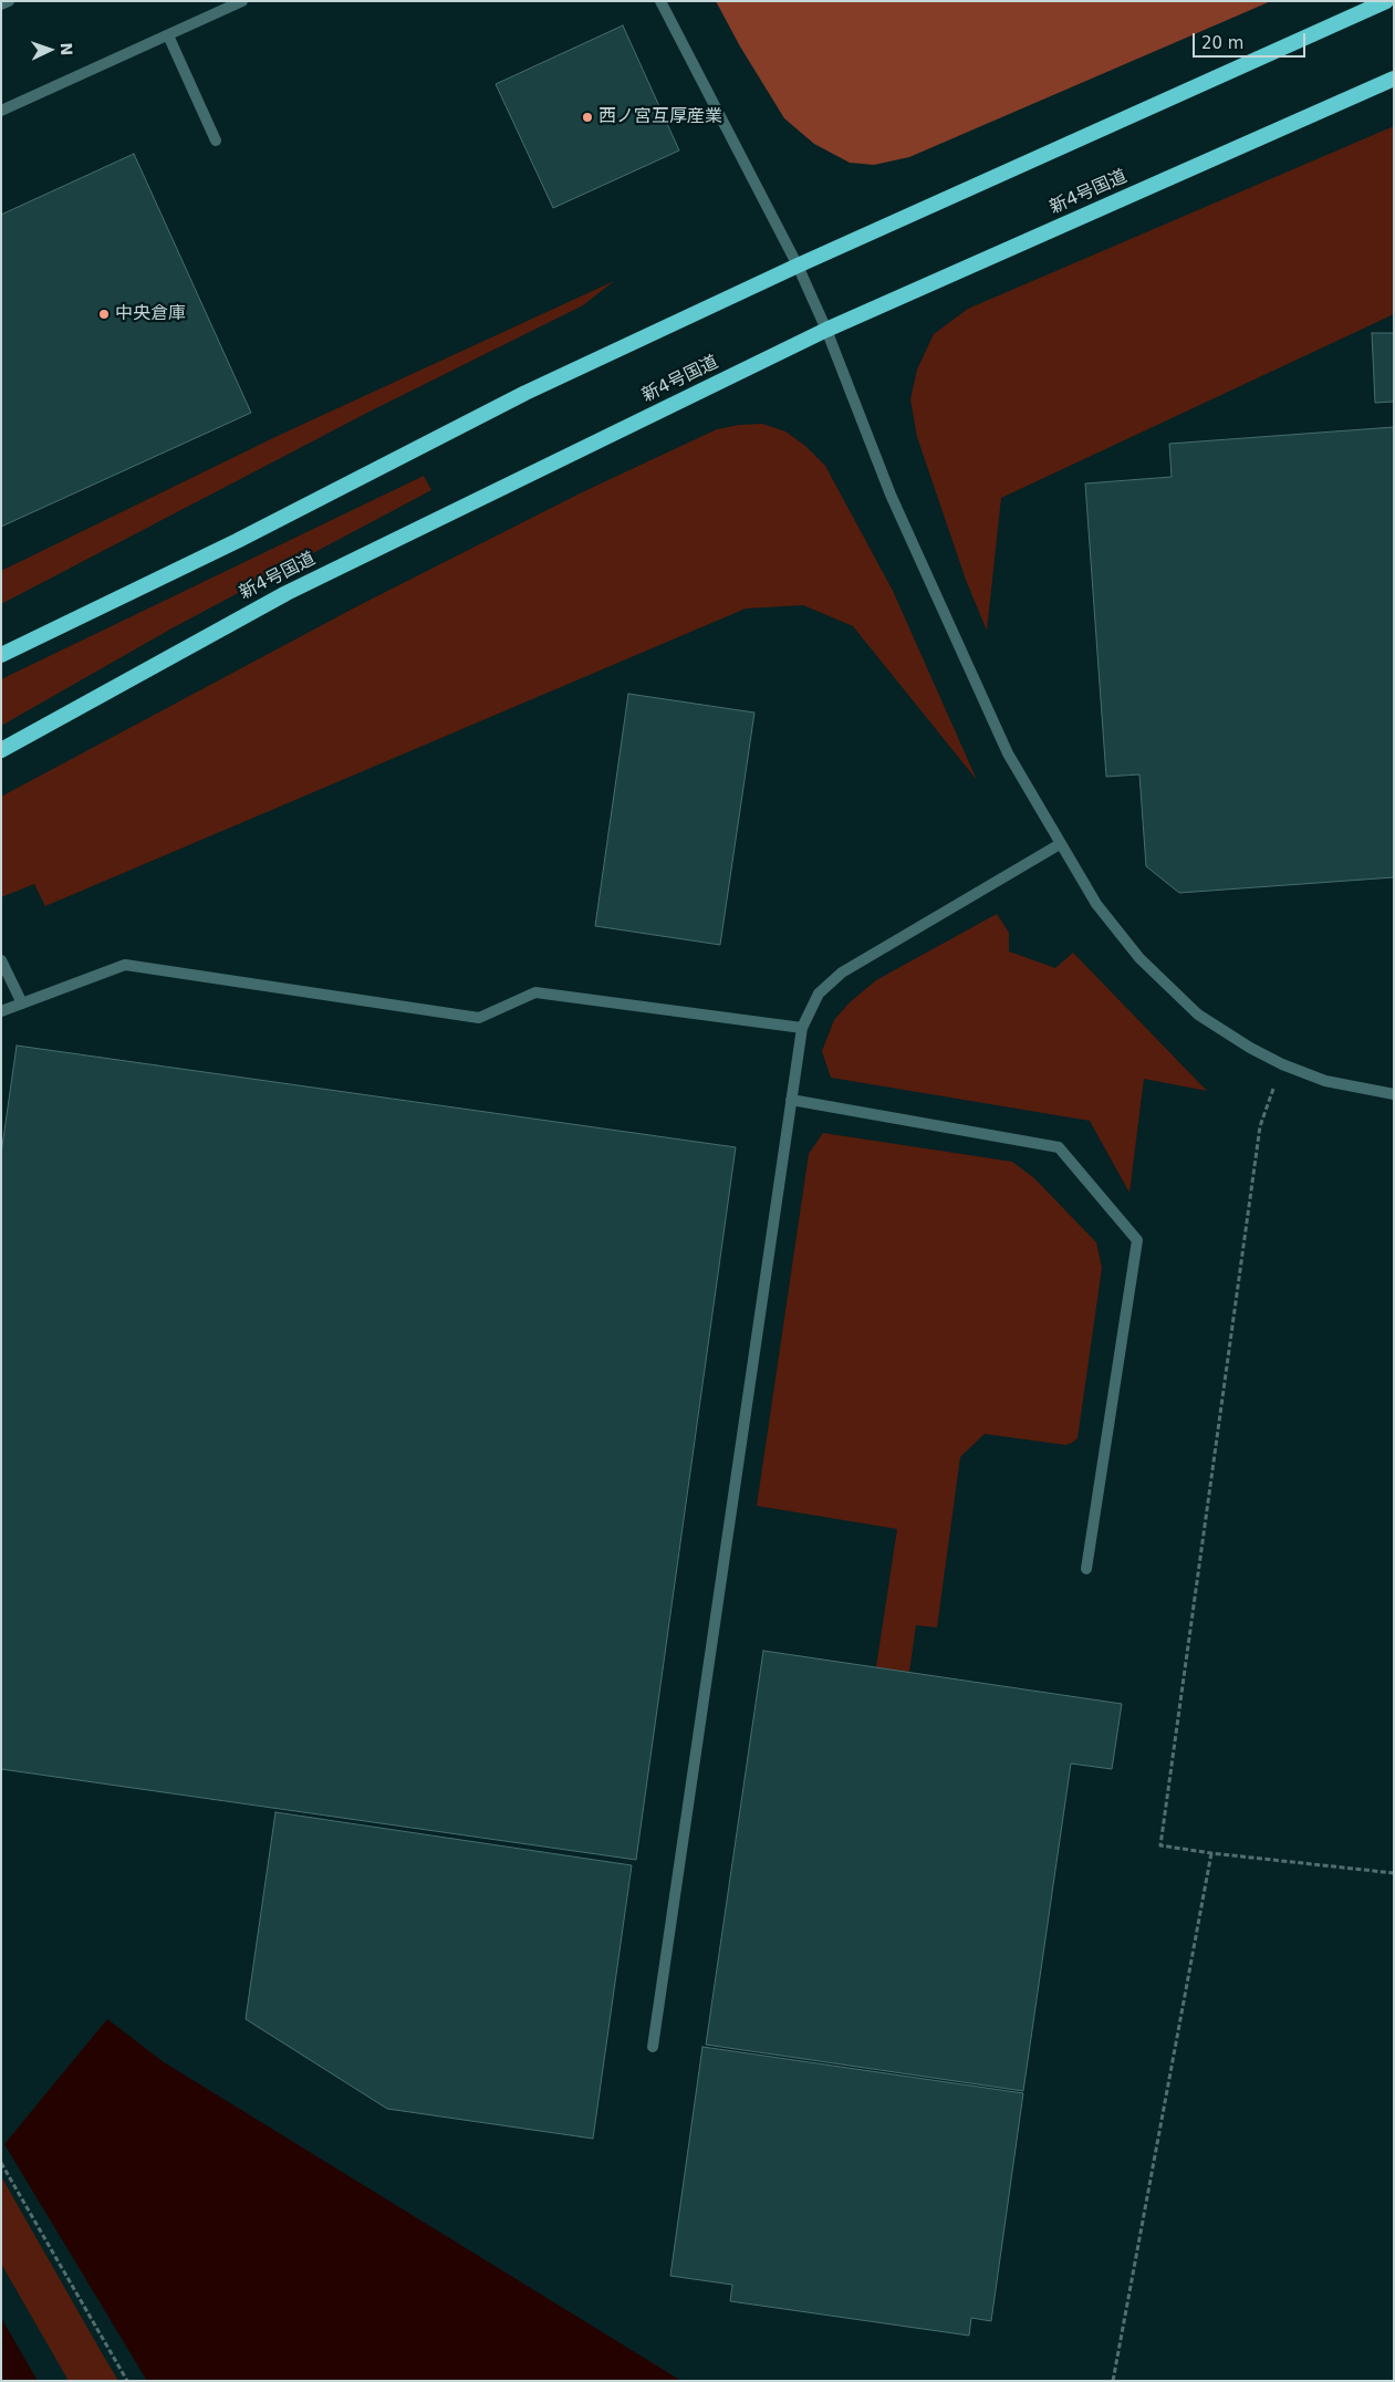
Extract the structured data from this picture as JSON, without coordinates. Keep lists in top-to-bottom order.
{
  "streets": {
    "highway": ["新4号国道"]
  },
  "places": ["西ノ宮互厚産業", "中央倉庫"],
  "scale_bar": "20 m",
  "north": "right"
}
